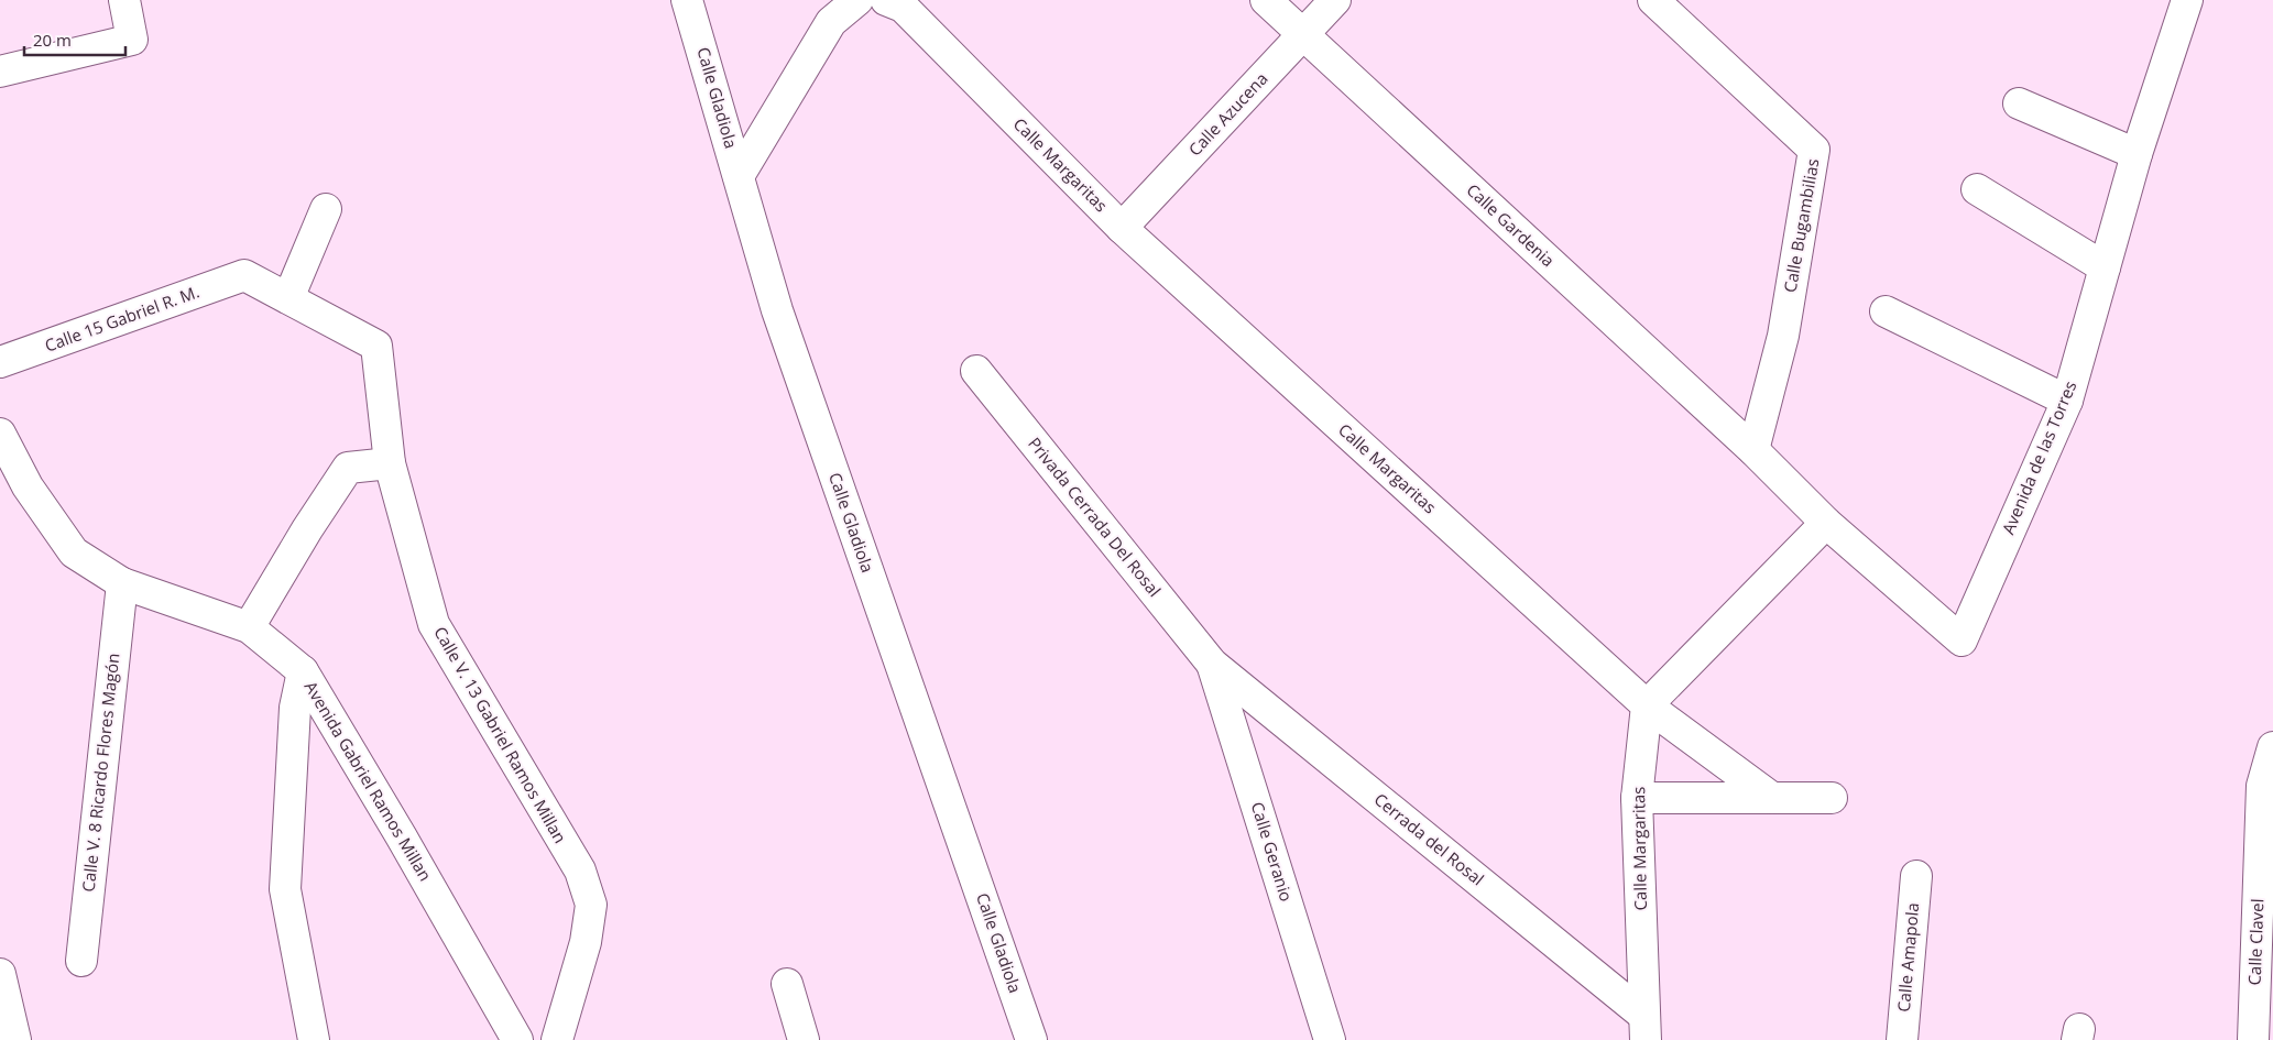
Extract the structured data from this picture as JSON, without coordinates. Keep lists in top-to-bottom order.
{
  "streets": {
    "street": [
      "Calle Gladiola",
      "Calle Azucena",
      "Calle Margaritas",
      "Calle Gardenia",
      "Calle Bugambilias",
      "Calle 15 Gabriel R. M.",
      "Avenida de las Torres",
      "Privada Cerrada Del Rosal",
      "Calle V. 13 Gabriel Ramos Millan",
      "Calle V. 8 Ricardo Flores Magón",
      "Avenida Gabriel Ramos Millan",
      "Cerrada del Rosal",
      "Calle Geranio",
      "Calle Clavel",
      "Calle Amapola"
    ]
  },
  "crossings": [
    ["Calle Azucena", "Calle Margaritas"],
    ["Calle Azucena", "Calle Gardenia"],
    ["Calle Margaritas", "Cerrada del Rosal"],
    ["Calle Gardenia", "Calle Bugambilias"],
    ["Calle Gardenia", "Avenida de las Torres"],
    ["Calle Bugambilias", "Avenida de las Torres"],
    ["Calle 15 Gabriel R. M.", "Calle V. 13 Gabriel Ramos Millan"],
    ["Privada Cerrada Del Rosal", "Cerrada del Rosal"],
    ["Privada Cerrada Del Rosal", "Calle Geranio"],
    ["Calle V. 8 Ricardo Flores Magón", "Avenida Gabriel Ramos Millan"],
    ["Cerrada del Rosal", "Calle Geranio"]
  ],
  "scale_bar": "20 m"
}
